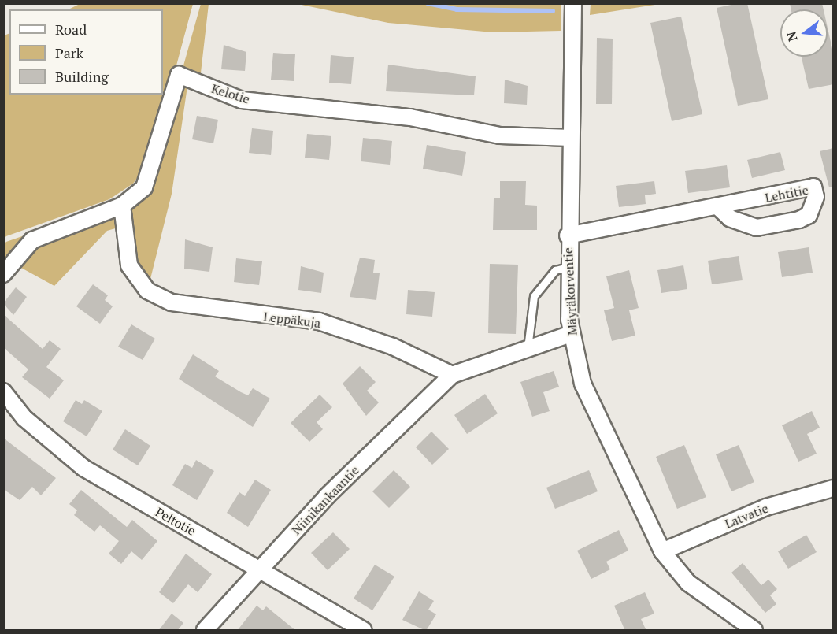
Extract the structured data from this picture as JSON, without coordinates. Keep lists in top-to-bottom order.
{
  "streets": {
    "street": [
      "Kelotie",
      "Lehtitie",
      "Mäyräkorventie",
      "Leppäkuja",
      "Niinikankaantie",
      "Latvatie",
      "Peltotie"
    ]
  },
  "crossings": [
    ["Kelotie", "Mäyräkorventie"],
    ["Kelotie", "Leppäkuja"],
    ["Lehtitie", "Mäyräkorventie"],
    ["Mäyräkorventie", "Latvatie"],
    ["Leppäkuja", "Niinikankaantie"],
    ["Niinikankaantie", "Peltotie"]
  ],
  "legend": ["Road", "Park", "Building"],
  "north": "left"
}
